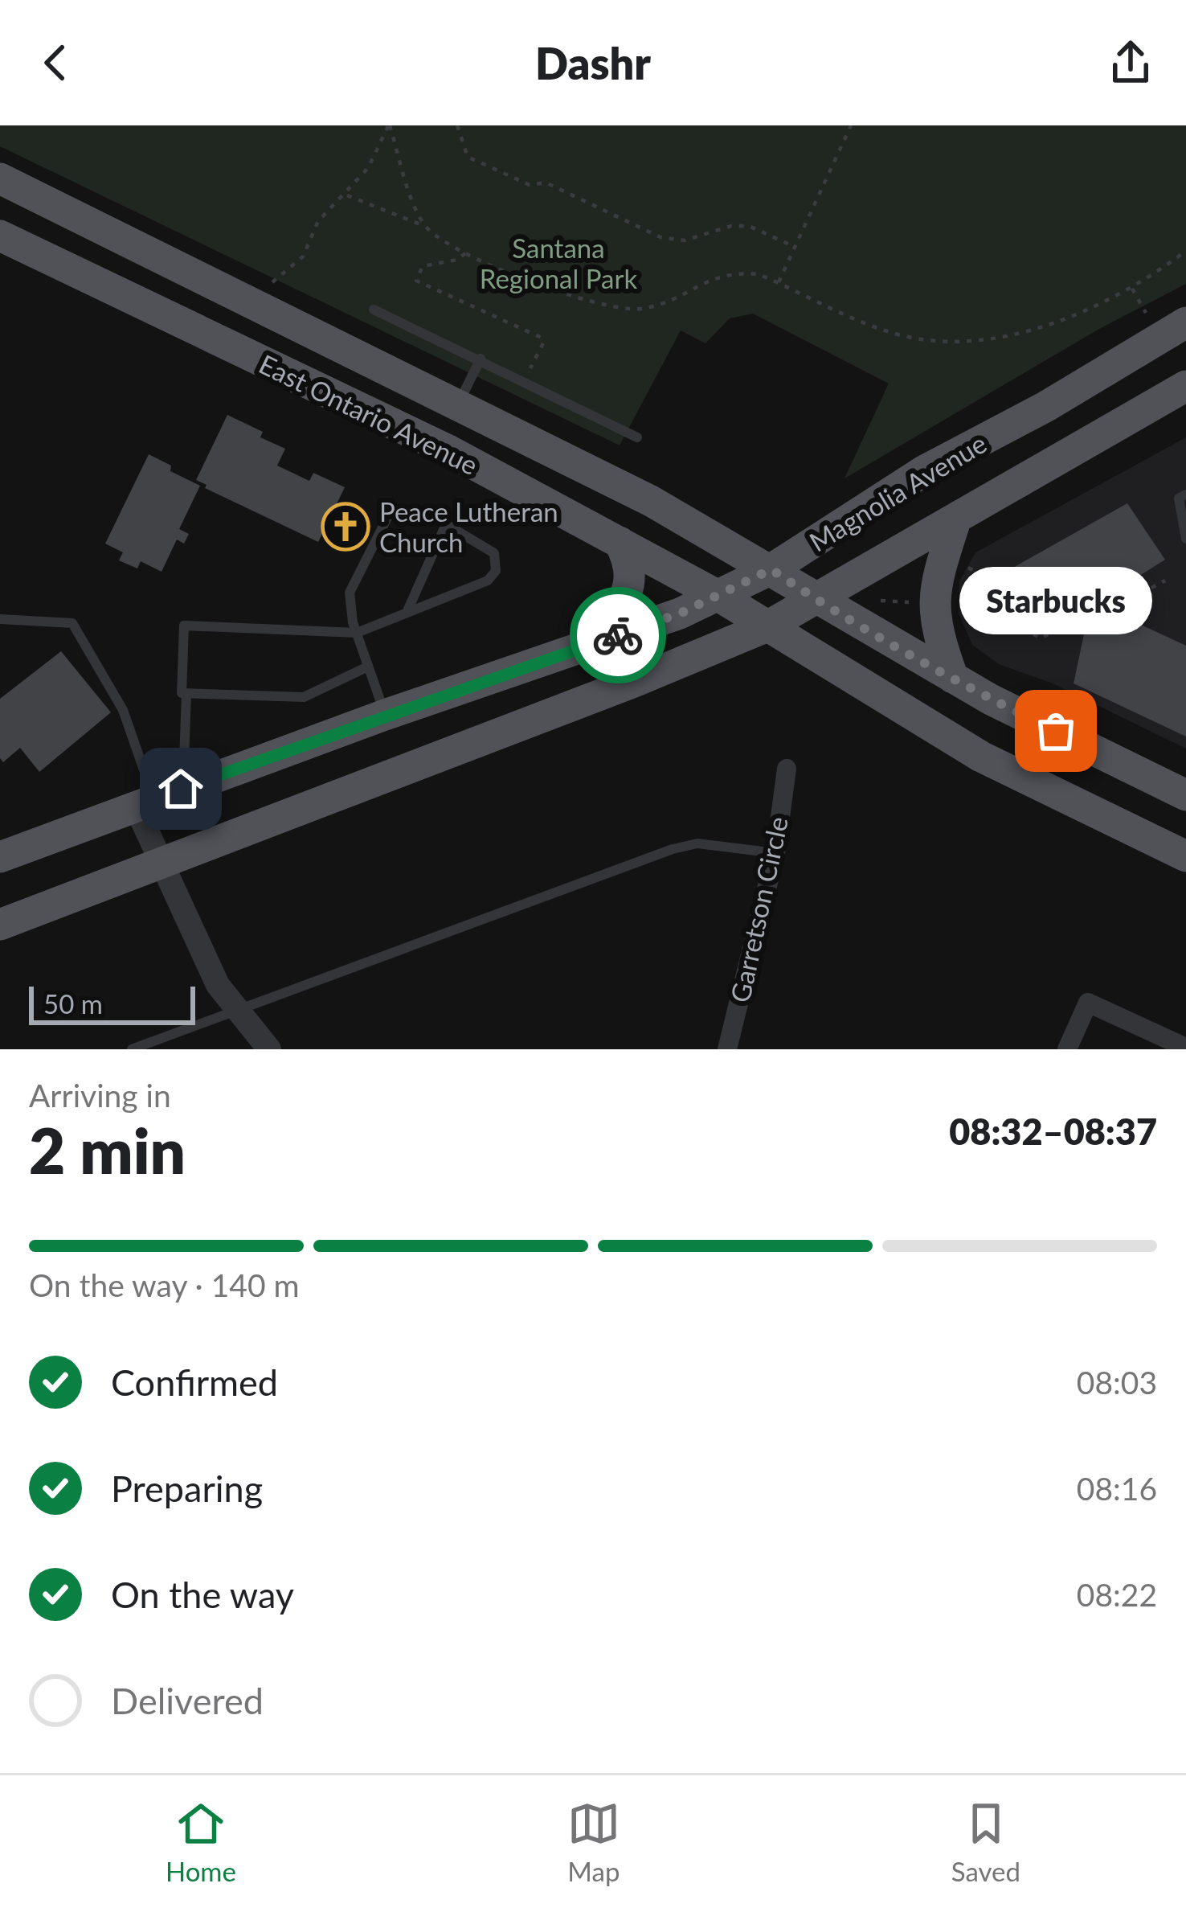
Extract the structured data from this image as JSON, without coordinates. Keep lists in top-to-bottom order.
{
  "streets": {
    "main road": ["East Ontario Avenue", "Magnolia Avenue"],
    "street": ["Garretson Circle"]
  },
  "crossings": [
    ["East Ontario Avenue", "Magnolia Avenue"]
  ],
  "parks": ["Santana Regional Park"],
  "places": {
    "church": ["Peace Lutheran Church"],
    "other": ["Starbucks"]
  },
  "scale_bar": "50 m",
  "page": {
    "header": "Dashr",
    "bubble": "Starbucks",
    "scale": "50 m",
    "heading": ["2 min", "Arriving in", "08:32–08:37"],
    "bar": "On the way · 140 m",
    "list": [
      ["Confirmed", "08:03"],
      ["Preparing", "08:16"],
      ["On the way", "08:22"],
      "Delivered"
    ],
    "tabs": ["Home", "Map", "Saved"]
  }
}
